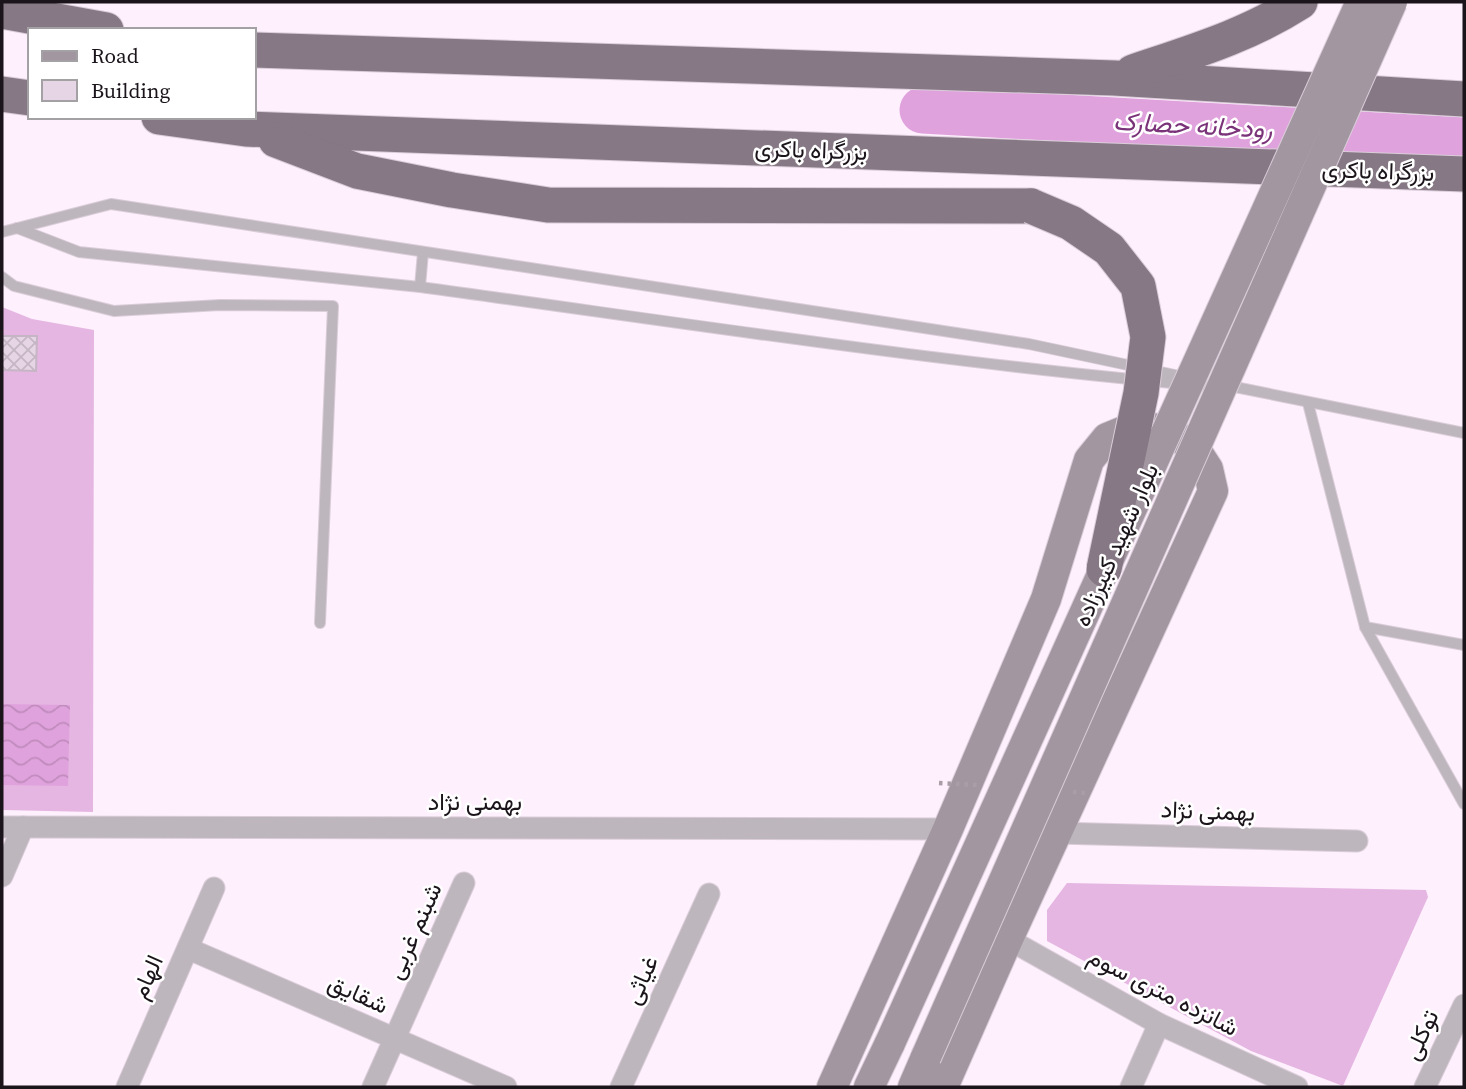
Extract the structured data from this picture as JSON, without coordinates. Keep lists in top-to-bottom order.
{
  "streets": {
    "highway": ["بزرگراه باکری"],
    "main road": ["بلوار شهید کبیرزاده"],
    "street": [
      "بهمنی نژاد",
      "شبنم غربی",
      "الهام",
      "غیاثی",
      "شانزده متری سوم",
      "شقایق",
      "توکلی"
    ]
  },
  "crossings": [
    ["بلوار شهید کبیرزاده", "بهمنی نژاد"],
    ["شبنم غربی", "شقایق"],
    ["الهام", "شقایق"]
  ],
  "water": ["رودخانه حصارک"],
  "legend": ["Road", "Building"]
}
